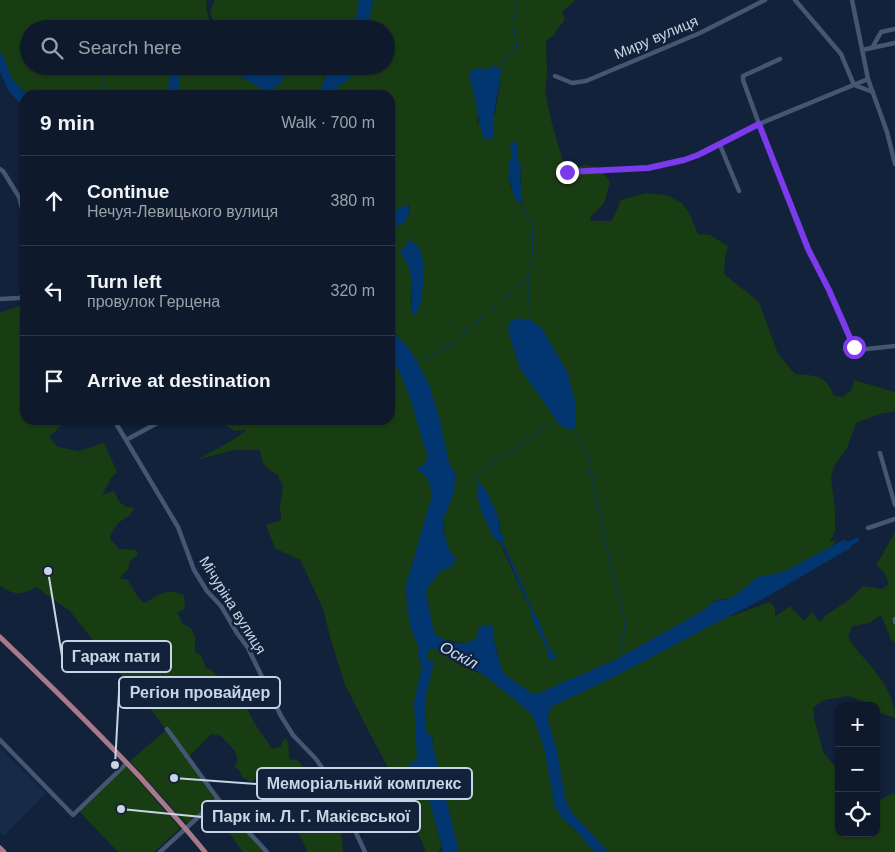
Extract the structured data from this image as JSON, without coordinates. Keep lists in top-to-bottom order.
{
  "streets": {
    "street": ["Миру вулиця", "Мічуріна вулиця"]
  },
  "water": ["Оскіл"],
  "places": [
    "Гараж пати",
    "Регіон провайдер",
    "Меморіальний комплекс",
    "Парк ім. Л. Г. Макієвської"
  ],
  "page": {
    "search": "Search here",
    "heading": ["9 min", "Walk · 700 m"],
    "list": [
      ["Continue", "Нечуя-Левицького вулиця", "380 m"],
      ["Turn left", "провулок Герцена", "320 m"],
      "Arrive at destination"
    ],
    "map_buttons": ["+", "−"]
  }
}
